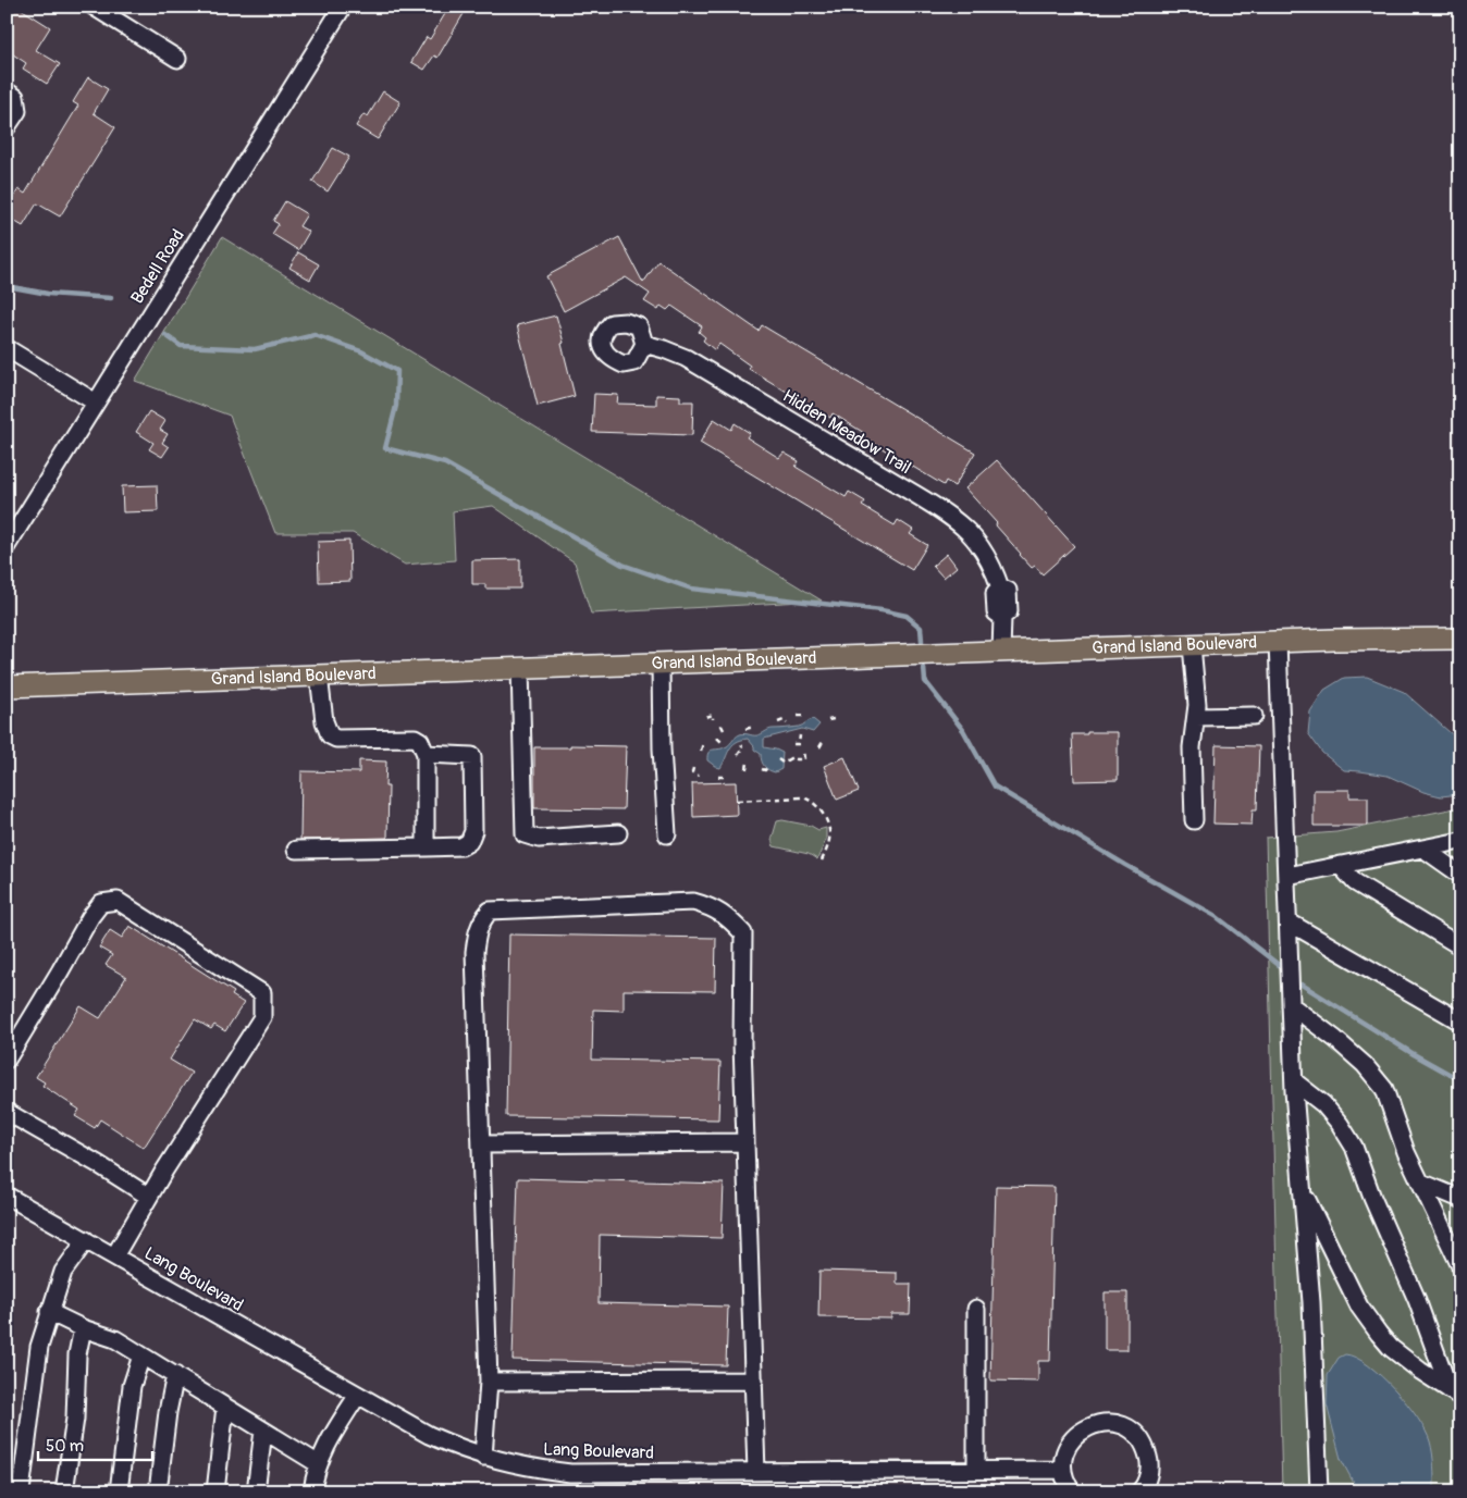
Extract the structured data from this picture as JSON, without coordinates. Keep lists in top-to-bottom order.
{
  "streets": {
    "main road": ["Grand Island Boulevard"],
    "street": ["Bedell Road", "Hidden Meadow Trail", "Lang Boulevard"]
  },
  "crossings": [
    ["Hidden Meadow Trail", "Grand Island Boulevard"]
  ],
  "scale_bar": "50 m"
}
